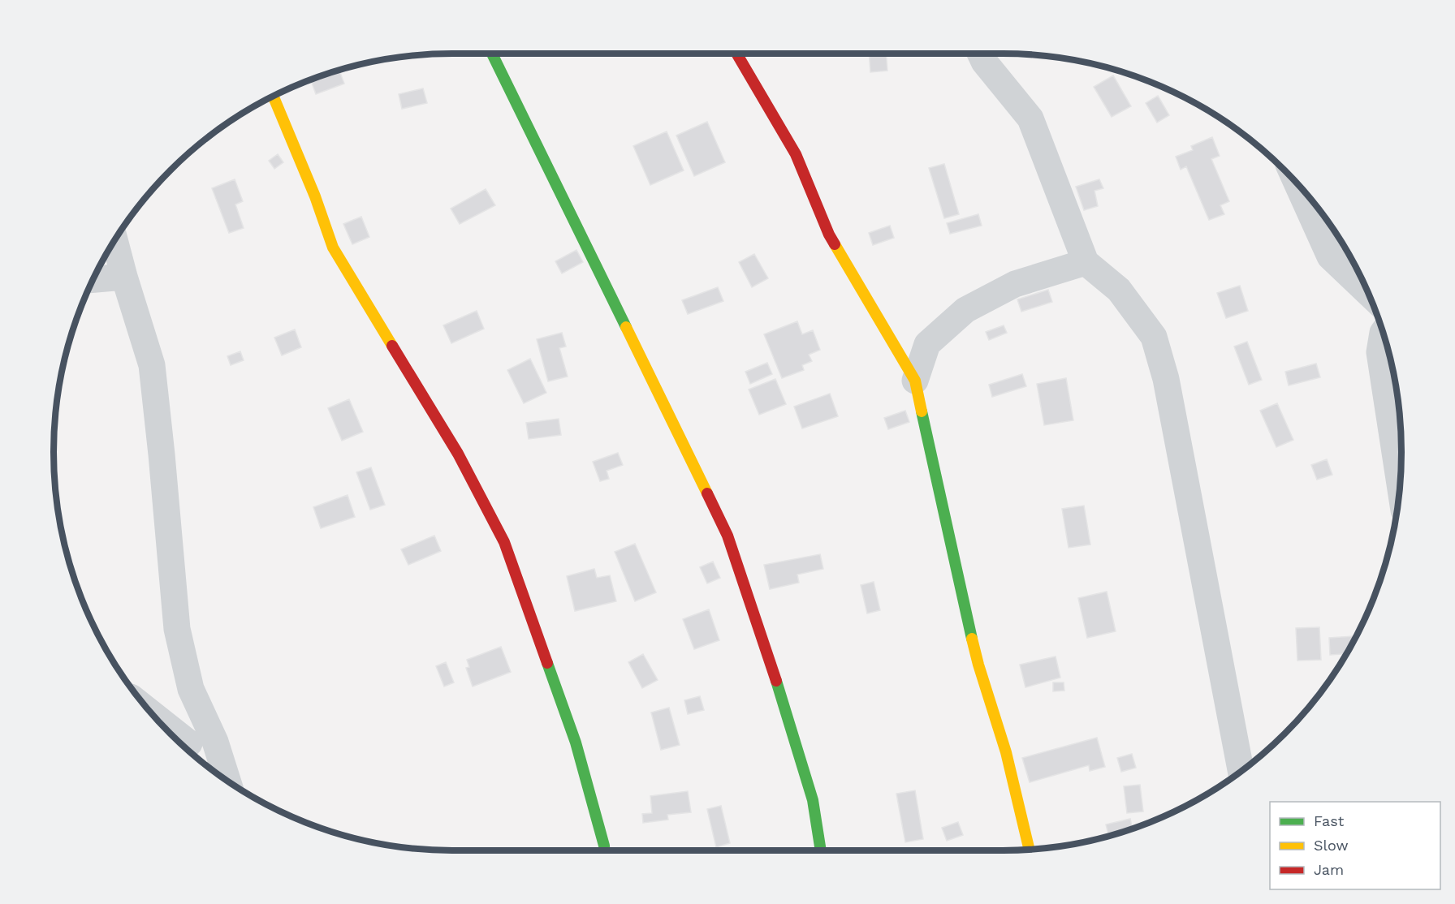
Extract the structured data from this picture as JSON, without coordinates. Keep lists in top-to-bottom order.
{
  "legend": ["Fast", "Slow", "Jam"]
}
